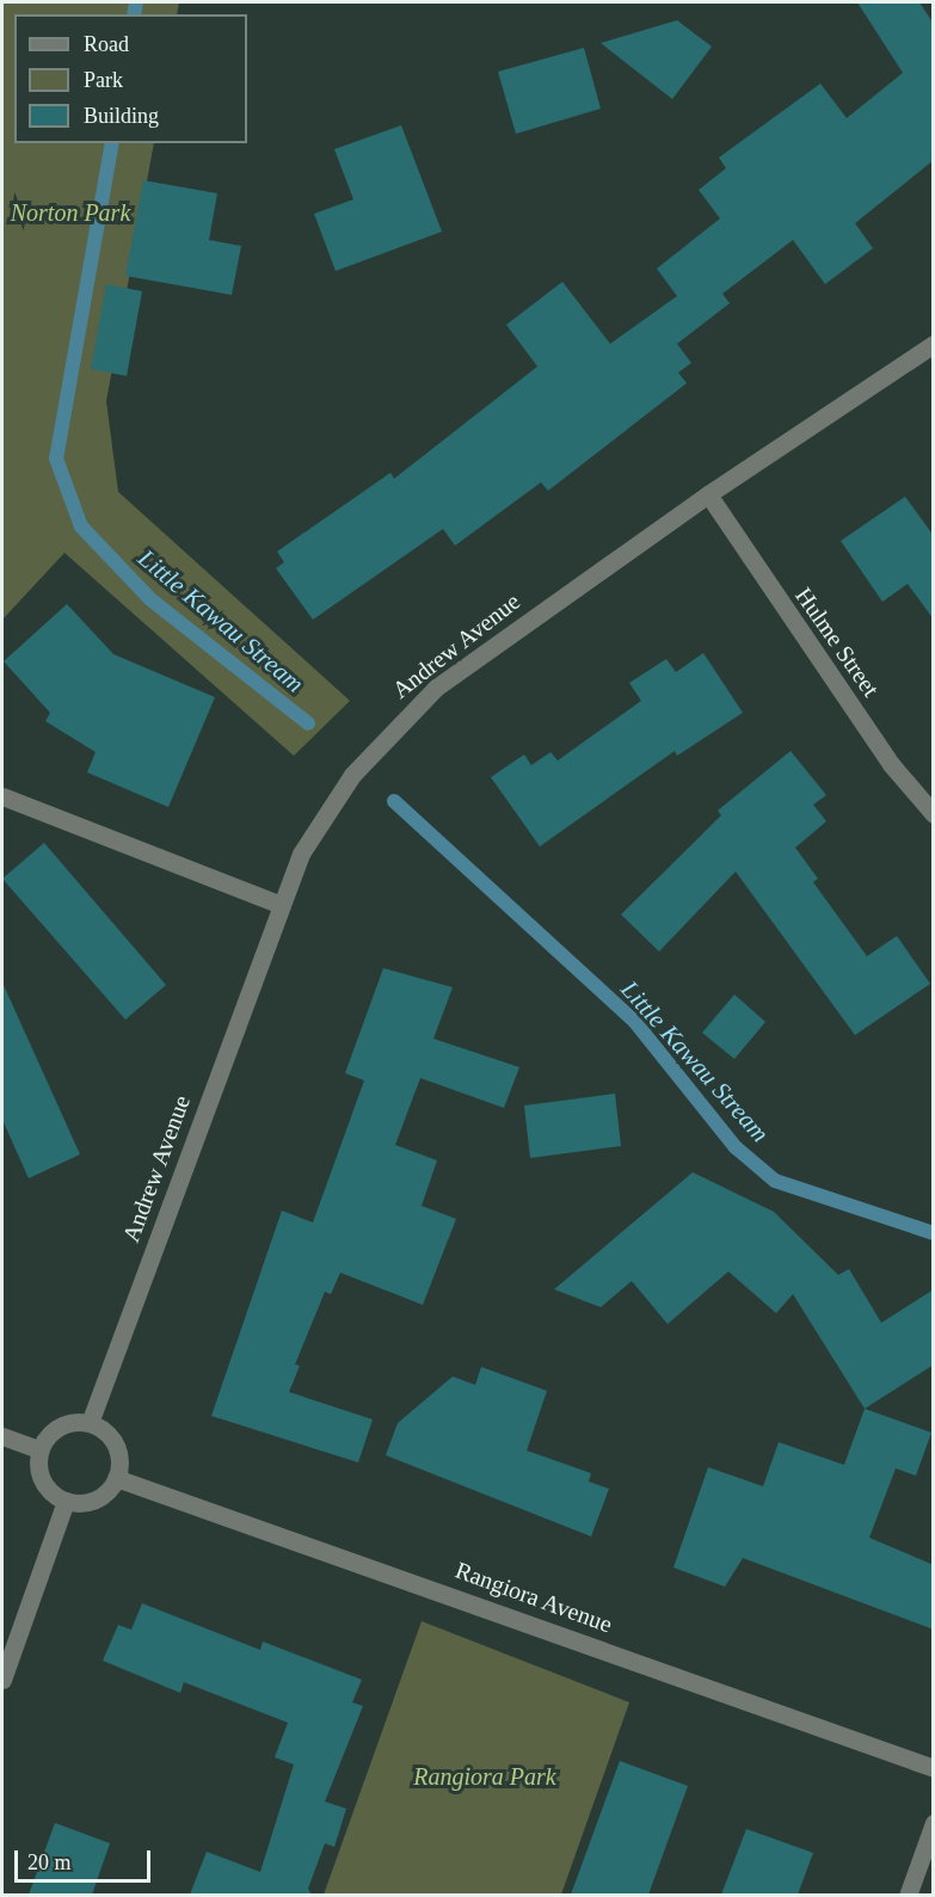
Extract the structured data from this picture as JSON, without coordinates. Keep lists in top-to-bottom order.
{
  "streets": {
    "street": ["Hulme Street", "Andrew Avenue", "Rangiora Avenue"]
  },
  "crossings": [
    ["Hulme Street", "Andrew Avenue"],
    ["Andrew Avenue", "Rangiora Avenue"]
  ],
  "water": ["Little Kawau Stream"],
  "parks": ["Norton Park", "Rangiora Park"],
  "legend": ["Road", "Park", "Building"],
  "scale_bar": "20 m"
}
